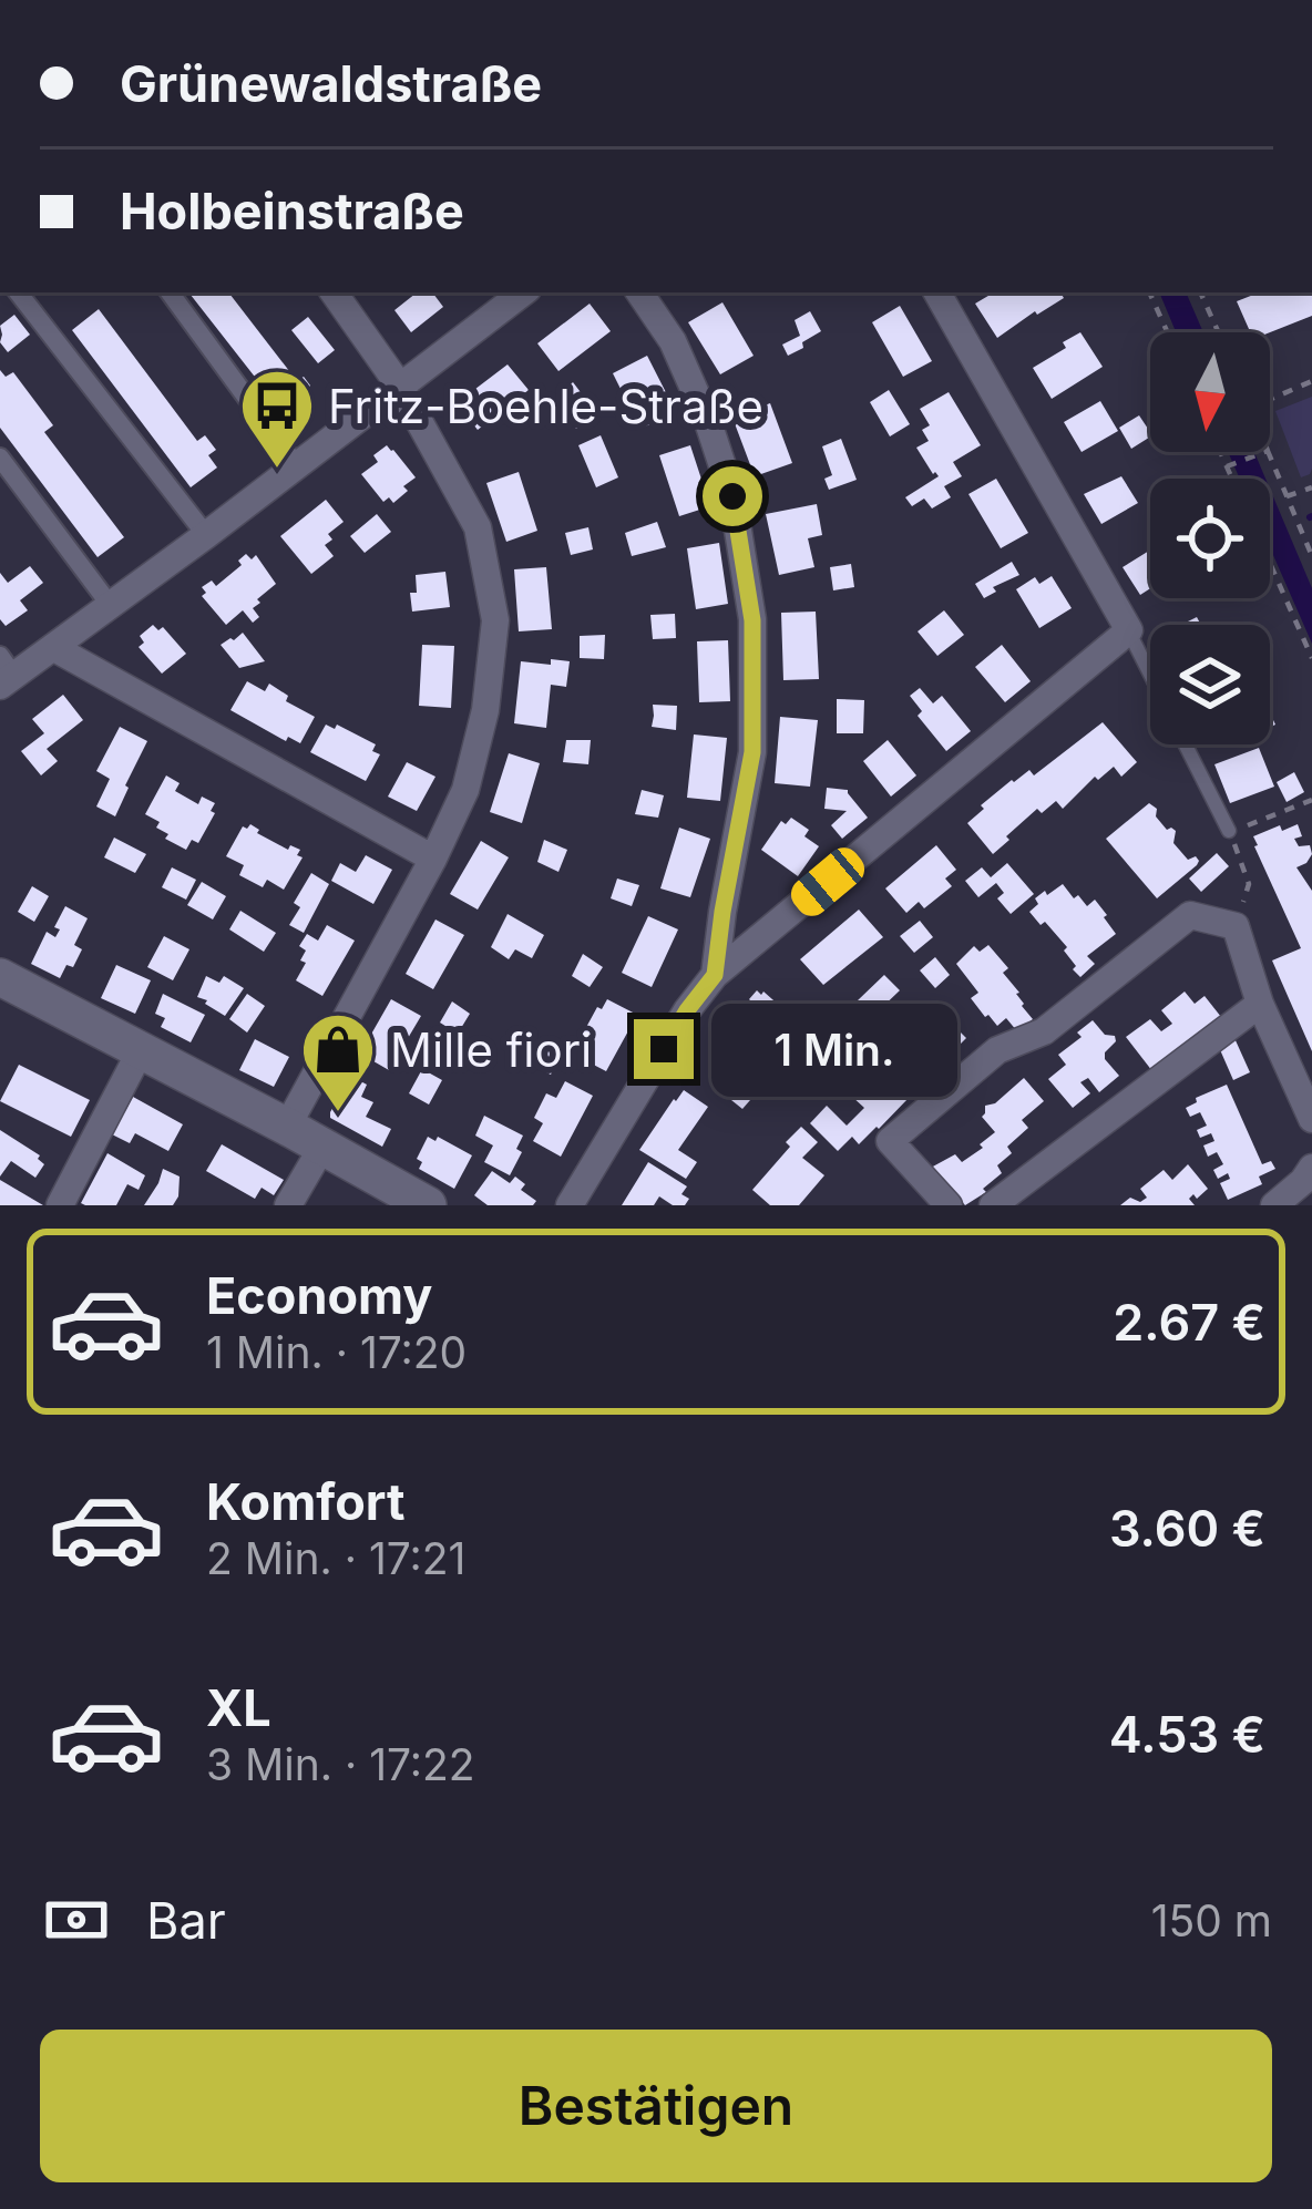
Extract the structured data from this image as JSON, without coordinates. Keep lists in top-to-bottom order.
{
  "places": {
    "bus stop": ["Fritz-Boehle-Straße"],
    "shop": ["Mille fiori"]
  },
  "north": "bottom",
  "page": {
    "banner": ["Grünewaldstraße", "Holbeinstraße"],
    "bubble": "1 Min.",
    "list": [
      {
        "name": "Economy",
        "note": "1 Min. · 17:20",
        "value": "2.67 €"
      },
      {
        "name": "Komfort",
        "note": "2 Min. · 17:21",
        "value": "3.60 €"
      },
      {
        "name": "XL",
        "note": "3 Min. · 17:22",
        "value": "4.53 €"
      }
    ],
    "pay": ["Bar", "150 m"],
    "buttons": "Bestätigen"
  }
}
